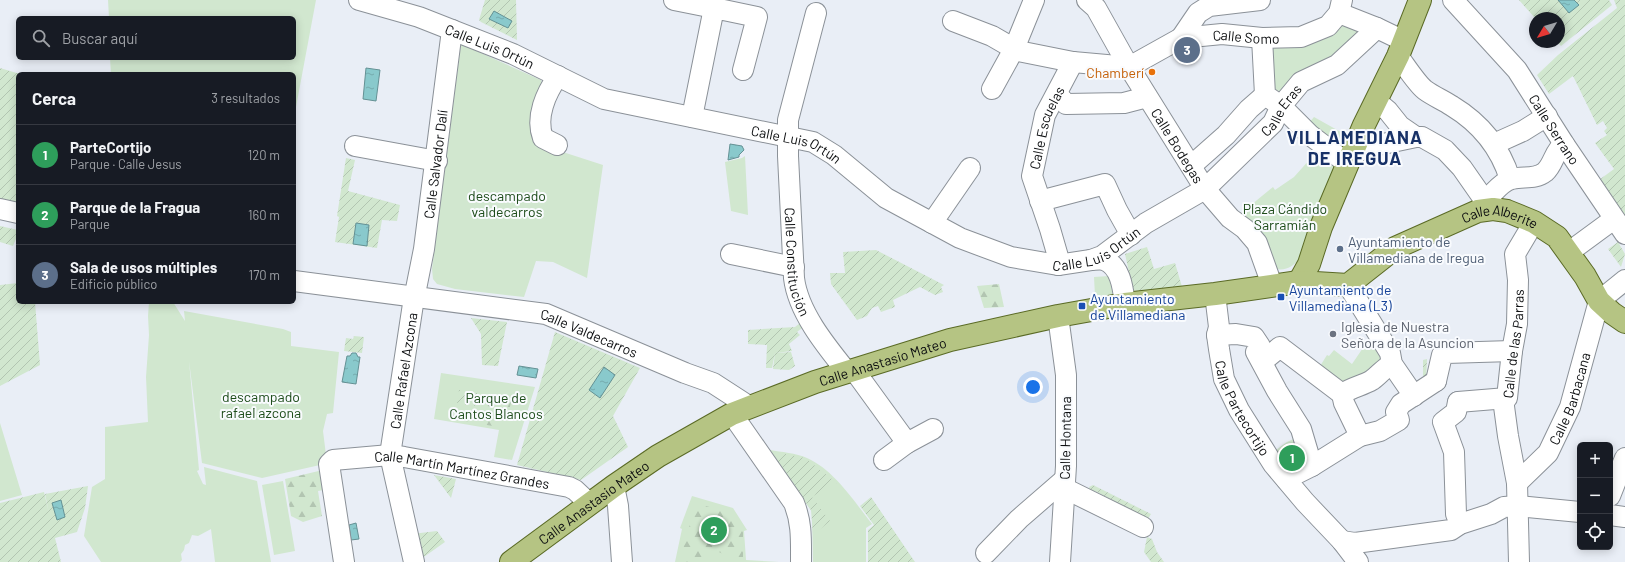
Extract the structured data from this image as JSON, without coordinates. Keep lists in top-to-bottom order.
{
  "streets": {
    "main road": ["Calle Alberite", "Calle Anastasio Mateo"],
    "street": [
      "Calle Somo",
      "Calle Luis Ortún",
      "Calle Eras",
      "Calle Escuelas",
      "Calle Serrano",
      "Calle Bodegas",
      "Calle Salvador Dalí",
      "Calle Constitución",
      "Calle Valdecarros",
      "Calle de las Parras",
      "Calle Rafael Azcona",
      "Calle Barbacana",
      "Calle Partecortijo",
      "Calle Hontana",
      "Calle Martín Martínez Grandes"
    ]
  },
  "crossings": [
    ["Calle Somo", "Calle Bodegas"],
    ["Calle Luis Ortún", "Calle Eras"],
    ["Calle Luis Ortún", "Calle Escuelas"],
    ["Calle Luis Ortún", "Calle Bodegas"],
    ["Calle Luis Ortún", "Calle Salvador Dalí"],
    ["Calle Luis Ortún", "Calle Constitución"],
    ["Calle Eras", "Calle Bodegas"],
    ["Calle Serrano", "Calle Alberite"],
    ["Calle Bodegas", "Calle Anastasio Mateo"],
    ["Calle Salvador Dalí", "Calle Valdecarros"],
    ["Calle Salvador Dalí", "Calle Rafael Azcona"],
    ["Calle Alberite", "Calle de las Parras"],
    ["Calle Alberite", "Calle Barbacana"],
    ["Calle Constitución", "Calle Anastasio Mateo"],
    ["Calle Valdecarros", "Calle Anastasio Mateo"],
    ["Calle Valdecarros", "Calle Rafael Azcona"],
    ["Calle de las Parras", "Calle Barbacana"],
    ["Calle Anastasio Mateo", "Calle Partecortijo"],
    ["Calle Anastasio Mateo", "Calle Hontana"],
    ["Calle Anastasio Mateo", "Calle Martín Martínez Grandes"],
    ["Calle Rafael Azcona", "Calle Martín Martínez Grandes"]
  ],
  "districts": ["VILLAMEDIANA DE IREGUA"],
  "parks": [
    "descampado valdecarros",
    "Plaza Cándido Sarramián",
    "descampado rafael azcona",
    "Parque de Cantos Blancos"
  ],
  "places": {
    "other": ["Chamberí", "Ayuntamiento de Villamediana de Iregua", "Iglesia de Nuestra Señora de la Asuncion"],
    "transit": ["Ayuntamiento de Villamediana (L3)", "Ayuntamiento de Villamediana"]
  },
  "north": "bottom left",
  "page": {
    "search": "Buscar aquí",
    "pins": ["3", "1", "2"],
    "heading": ["Cerca", "3 resultados"],
    "list": [
      {
        "mark": "1",
        "name": "ParteCortijo",
        "note": "Parque · Calle Jesus",
        "value": "120 m"
      },
      {
        "mark": "2",
        "name": "Parque de la Fragua",
        "note": "Parque",
        "value": "160 m"
      },
      {
        "mark": "3",
        "name": "Sala de usos múltiples",
        "note": "Edificio público",
        "value": "170 m"
      }
    ],
    "map_buttons": ["+", "−"]
  }
}
